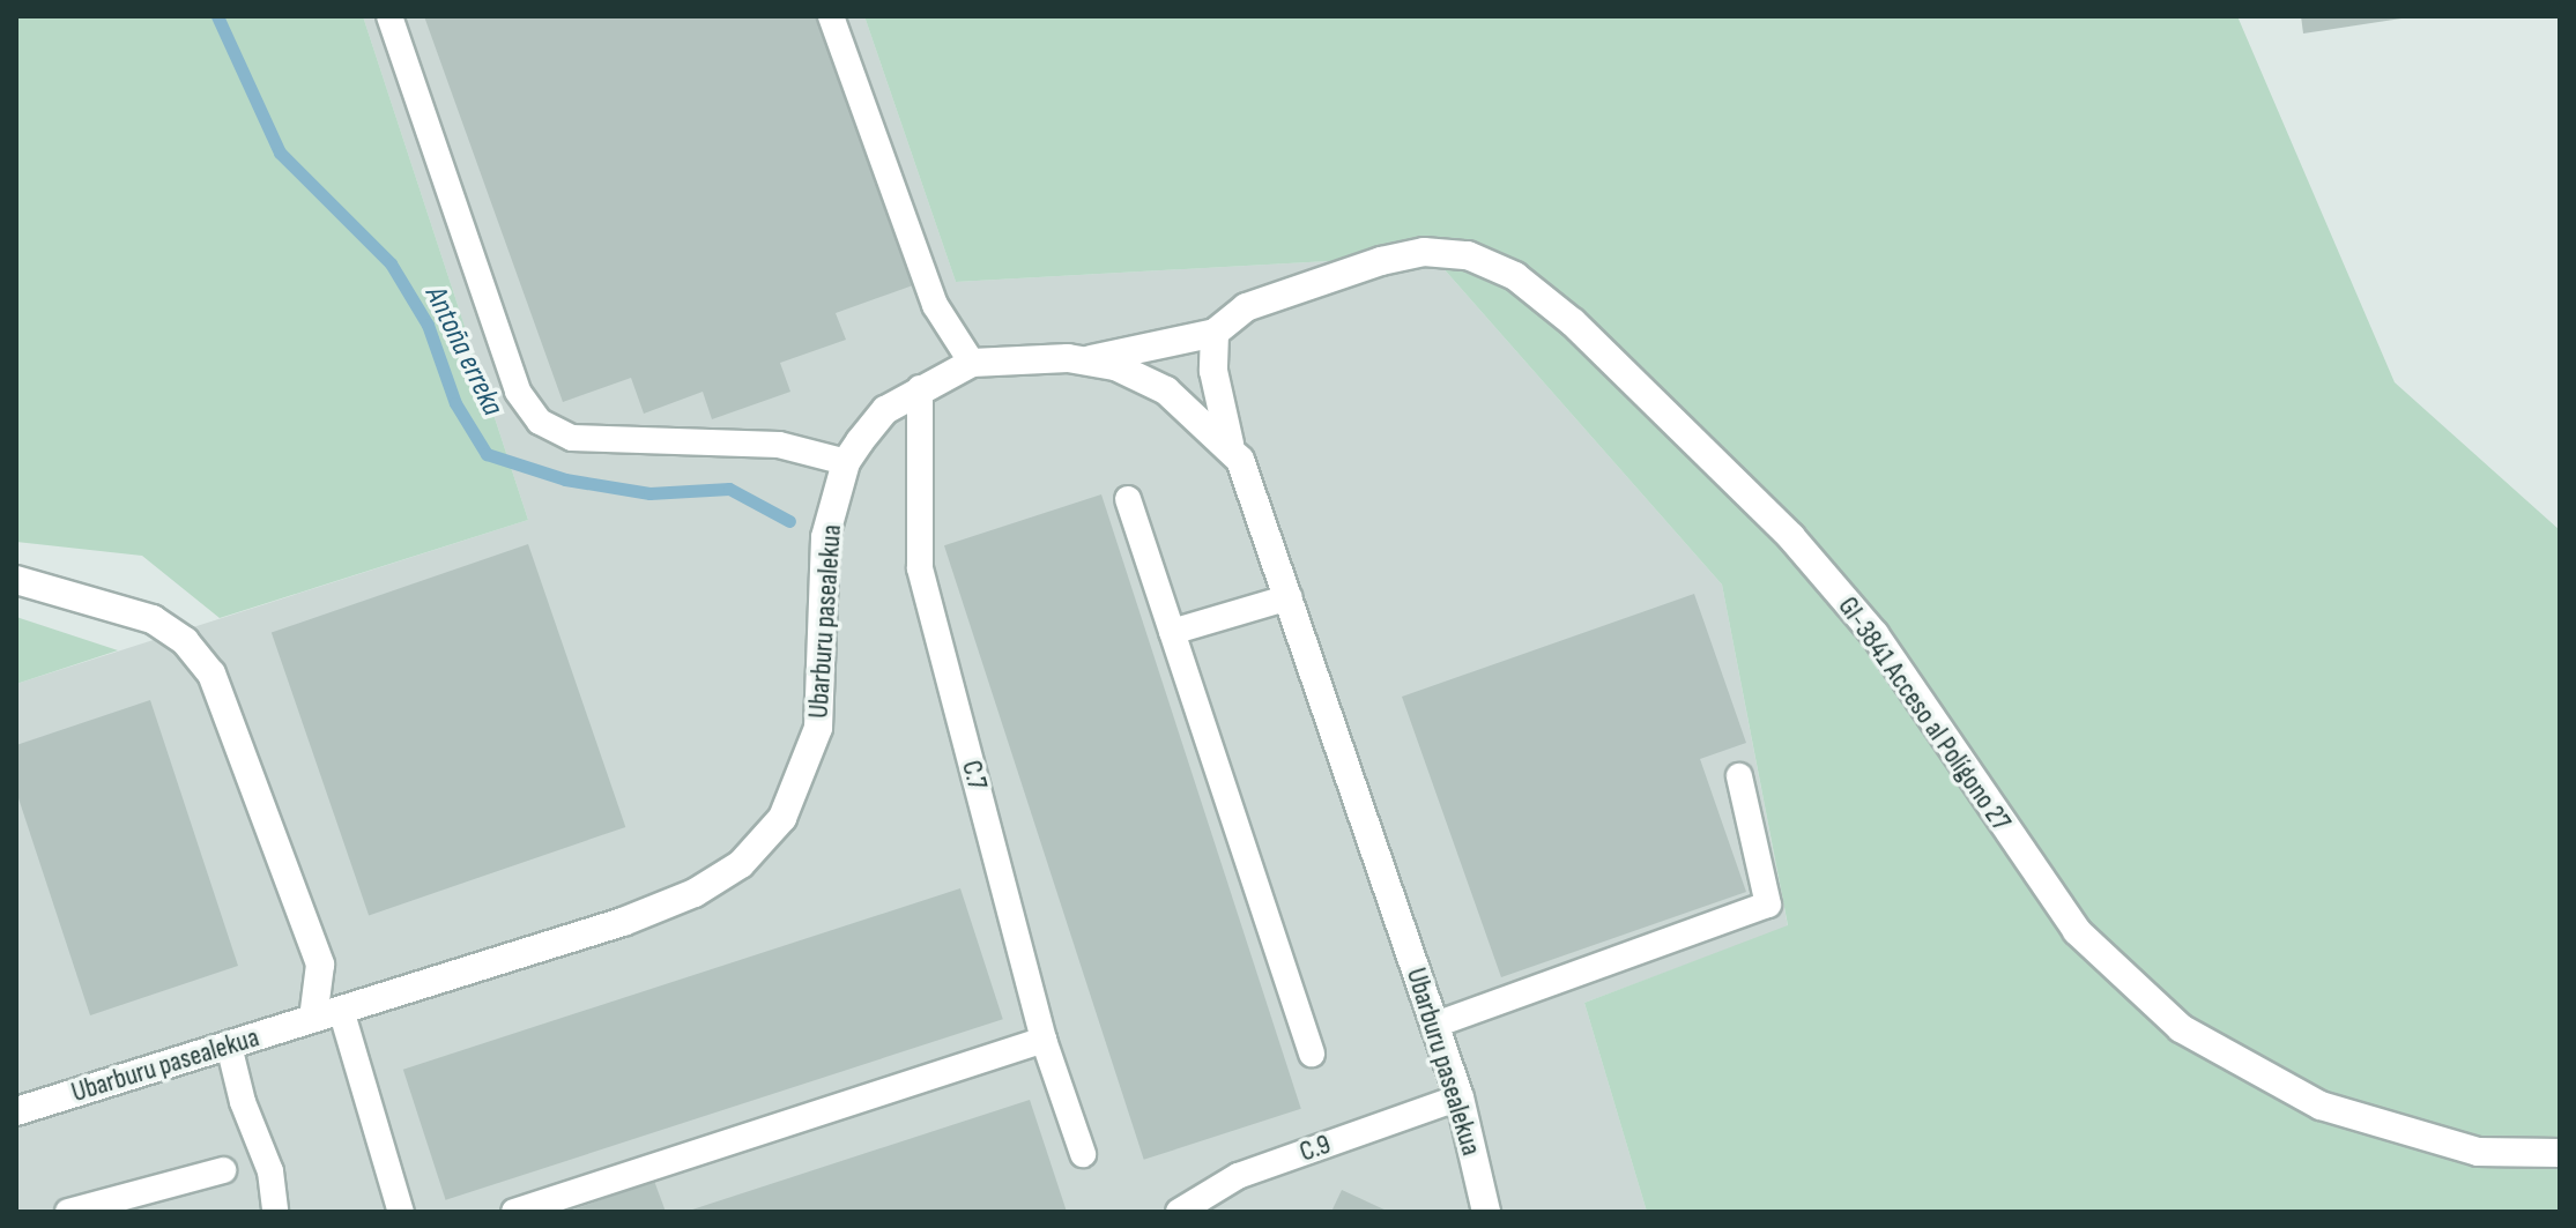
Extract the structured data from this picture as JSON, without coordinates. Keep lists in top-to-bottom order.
{
  "streets": {
    "street": ["Ubarburu pasealekua", "GI-3841 Acceso al Polígono 27"],
    "lane": ["C.7", "C.9"]
  },
  "crossings": [
    ["Ubarburu pasealekua", "GI-3841 Acceso al Polígono 27"],
    ["Ubarburu pasealekua", "C.7"],
    ["Ubarburu pasealekua", "C.9"]
  ],
  "water": ["Antoña erreka"]
}
